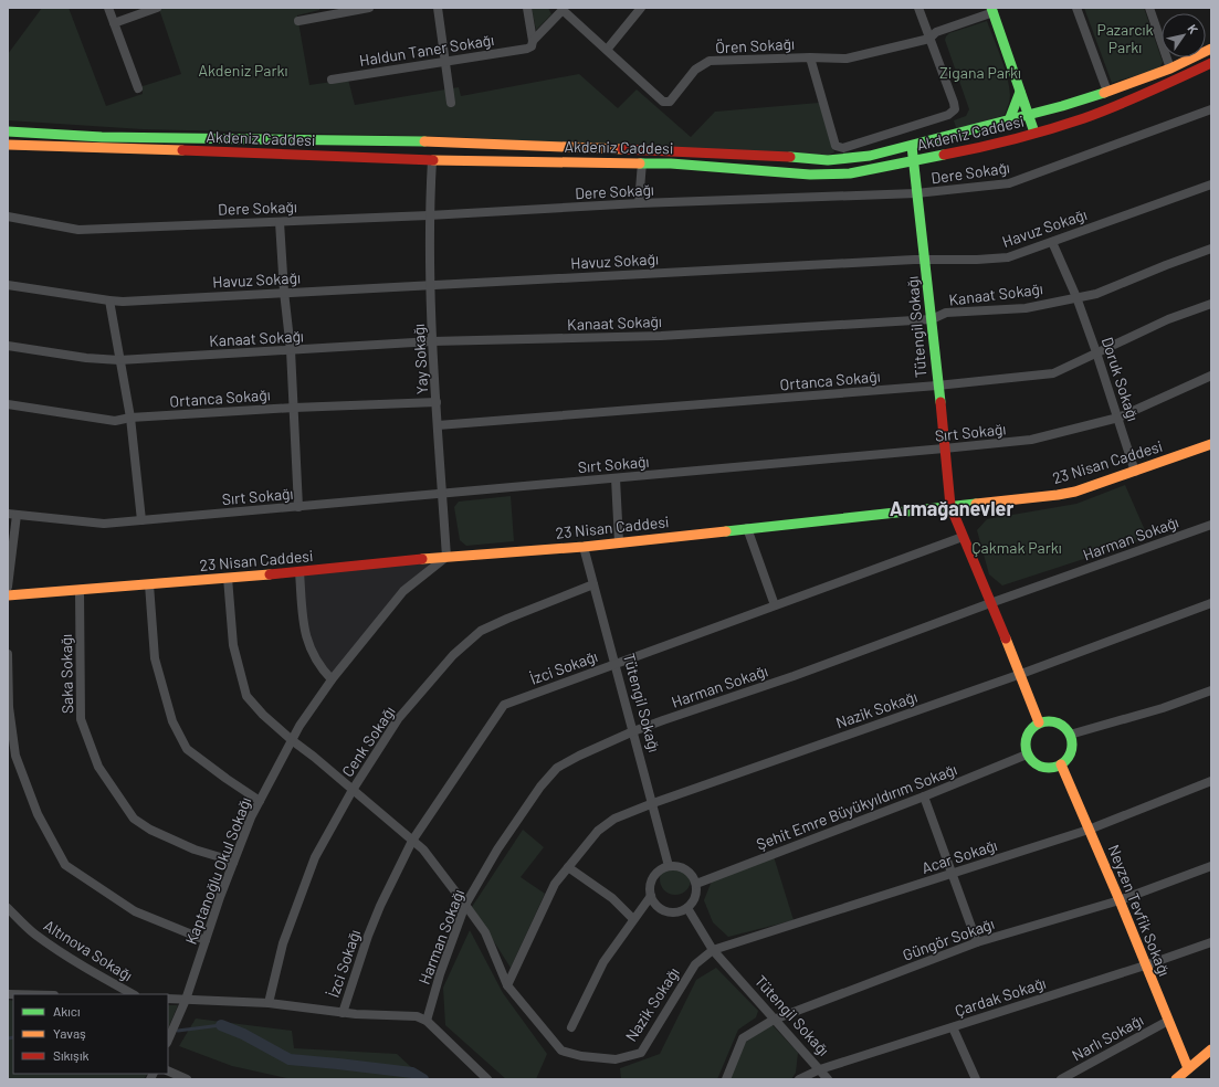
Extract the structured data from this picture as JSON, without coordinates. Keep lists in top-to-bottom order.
{
  "streets": {
    "main road": [
      "Akdeniz Caddesi",
      "Tütengil Sokağı",
      "23 Nisan Caddesi",
      "Neyzen Tevfik Sokağı"
    ],
    "street": [
      "Ören Sokağı",
      "Haldun Taner Sokağı",
      "Dere Sokağı",
      "Havuz Sokağı",
      "Kanaat Sokağı",
      "Yay Sokağı",
      "Doruk Sokağı",
      "Ortanca Sokağı",
      "Sırt Sokağı",
      "Harman Sokağı",
      "İzci Sokağı",
      "Saka Sokağı",
      "Nazik Sokağı",
      "Cenk Sokağı",
      "Şehit Emre Büyükyıldırım Sokağı",
      "Acar Sokağı",
      "Kaptanoğlu Okul Sokağı",
      "Güngör Sokağı",
      "Altınova Sokağı",
      "Çardak Sokağı",
      "Narlı Sokağı"
    ]
  },
  "crossings": [
    ["Ören Sokağı", "Haldun Taner Sokağı"],
    ["Akdeniz Caddesi", "Tütengil Sokağı"],
    ["Akdeniz Caddesi", "Yay Sokağı"],
    ["Dere Sokağı", "Tütengil Sokağı"],
    ["Dere Sokağı", "Yay Sokağı"],
    ["Havuz Sokağı", "Tütengil Sokağı"],
    ["Havuz Sokağı", "Yay Sokağı"],
    ["Havuz Sokağı", "Doruk Sokağı"],
    ["Kanaat Sokağı", "Tütengil Sokağı"],
    ["Kanaat Sokağı", "Yay Sokağı"],
    ["Kanaat Sokağı", "Doruk Sokağı"],
    ["Tütengil Sokağı", "Ortanca Sokağı"],
    ["Tütengil Sokağı", "Sırt Sokağı"],
    ["Tütengil Sokağı", "23 Nisan Caddesi"],
    ["Tütengil Sokağı", "Harman Sokağı"],
    ["Tütengil Sokağı", "İzci Sokağı"],
    ["Tütengil Sokağı", "Nazik Sokağı"],
    ["Tütengil Sokağı", "Cenk Sokağı"],
    ["Tütengil Sokağı", "Şehit Emre Büyükyıldırım Sokağı"],
    ["Tütengil Sokağı", "Acar Sokağı"],
    ["Tütengil Sokağı", "Güngör Sokağı"],
    ["Tütengil Sokağı", "Çardak Sokağı"],
    ["Yay Sokağı", "Ortanca Sokağı"],
    ["Yay Sokağı", "Sırt Sokağı"],
    ["Yay Sokağı", "23 Nisan Caddesi"],
    ["Yay Sokağı", "Kaptanoğlu Okul Sokağı"],
    ["Doruk Sokağı", "Ortanca Sokağı"],
    ["Doruk Sokağı", "Sırt Sokağı"],
    ["Doruk Sokağı", "23 Nisan Caddesi"],
    ["23 Nisan Caddesi", "Saka Sokağı"],
    ["23 Nisan Caddesi", "Kaptanoğlu Okul Sokağı"],
    ["Saka Sokağı", "Kaptanoğlu Okul Sokağı"],
    ["Nazik Sokağı", "Acar Sokağı"],
    ["Şehit Emre Büyükyıldırım Sokağı", "Neyzen Tevfik Sokağı"],
    ["Acar Sokağı", "Neyzen Tevfik Sokağı"],
    ["Neyzen Tevfik Sokağı", "Güngör Sokağı"],
    ["Neyzen Tevfik Sokağı", "Çardak Sokağı"],
    ["Neyzen Tevfik Sokağı", "Narlı Sokağı"]
  ],
  "districts": ["Armağanevler"],
  "parks": [
    "Pazarcık Parkı",
    "Akdeniz Parkı",
    "Zigana Parkı",
    "Çakmak Parkı"
  ],
  "legend": ["Akıcı", "Yavaş", "Sıkışık"],
  "north": "top right"
}
